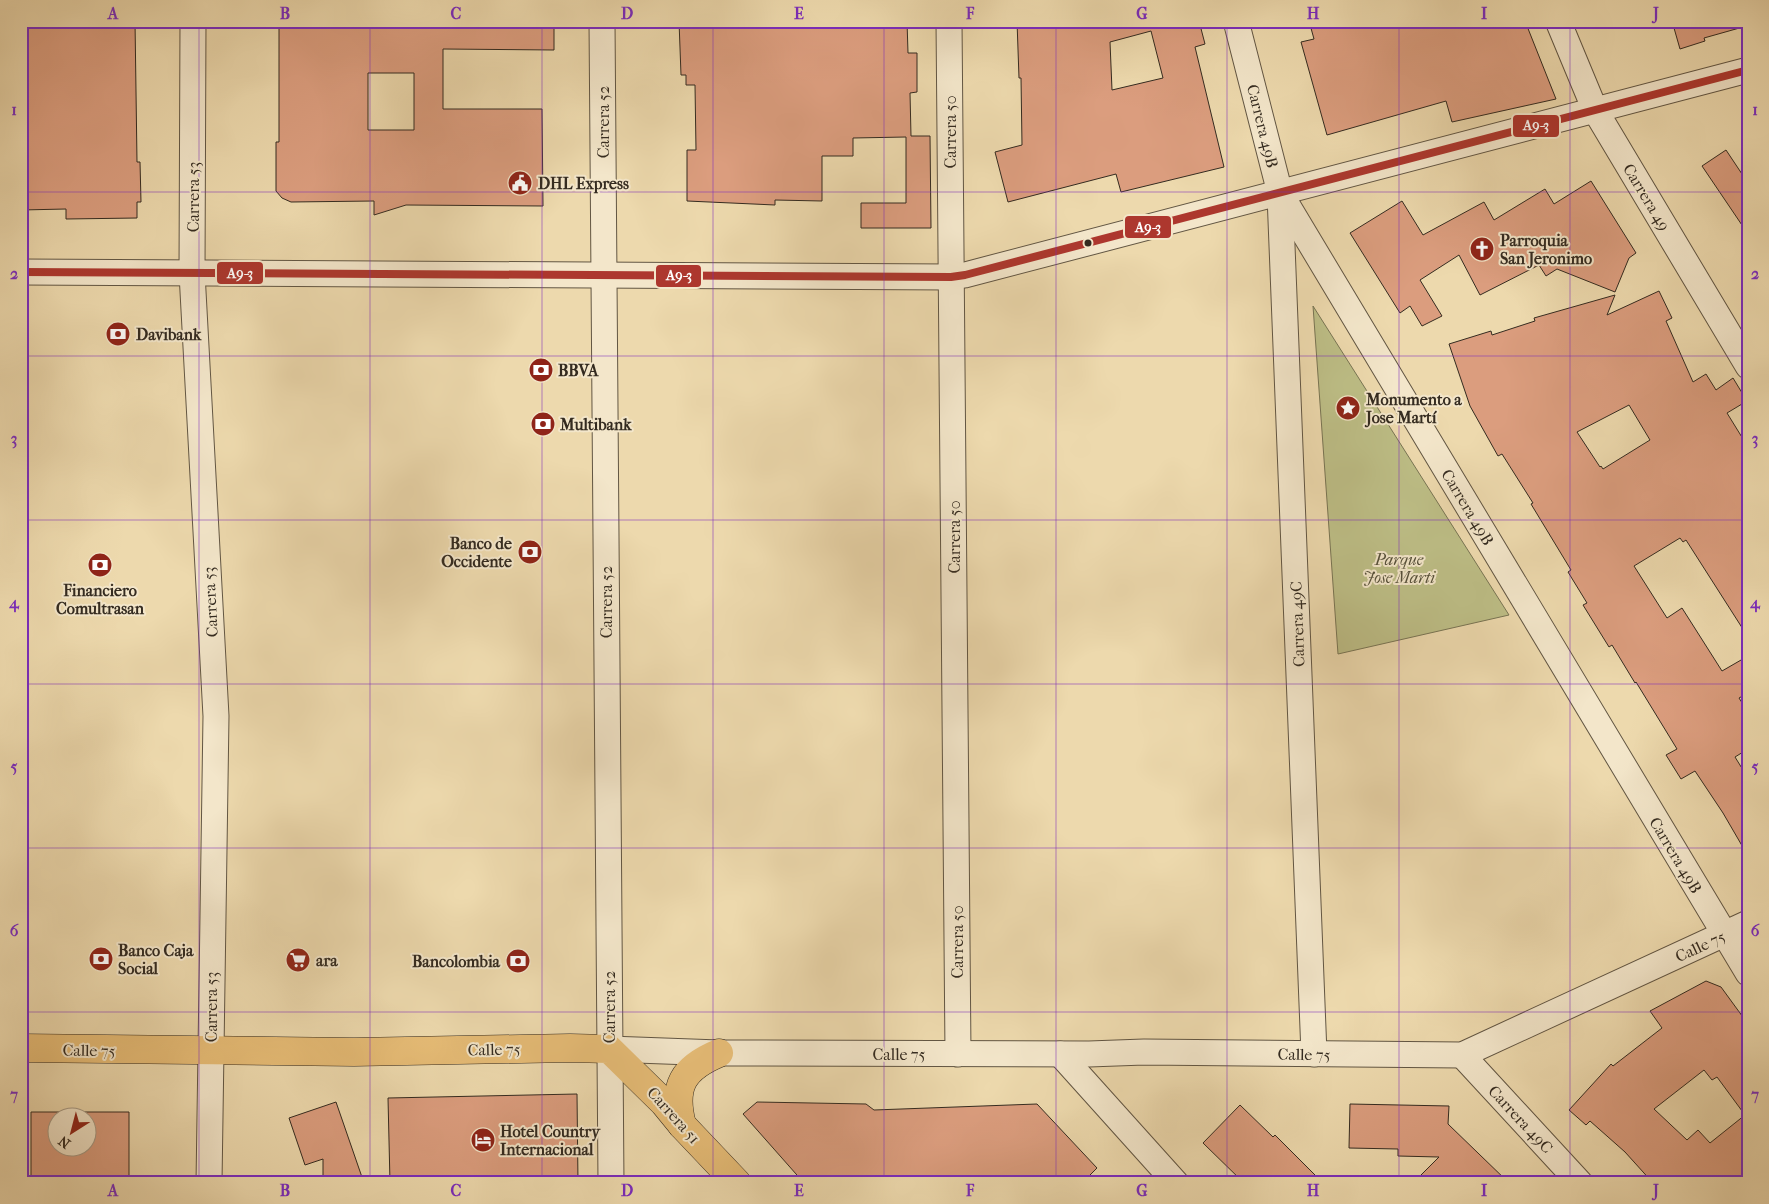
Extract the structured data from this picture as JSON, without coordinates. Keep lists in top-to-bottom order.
{
  "streets": {
    "main road": ["Calle 75", "Carrera 51"],
    "street": [
      "Carrera 52",
      "Carrera 49B",
      "Carrera 50",
      "Carrera 53",
      "Carrera 49",
      "Carrera 49C"
    ]
  },
  "crossings": [
    ["Carrera 52", "Calle 75"],
    ["Carrera 52", "Carrera 51"],
    ["Carrera 49B", "Carrera 49C"],
    ["Carrera 49B", "Calle 75"],
    ["Carrera 50", "Calle 75"],
    ["Carrera 53", "Calle 75"],
    ["Carrera 49C", "Calle 75"],
    ["Calle 75", "Carrera 51"]
  ],
  "parks": ["Parque Jose Marti"],
  "places": {
    "public building": ["DHL Express"],
    "church": ["Parroquia San Jeronimo"],
    "bank": [
      "Davibank",
      "BBVA",
      "Multibank",
      "Banco de Occidente",
      "Financiero Comultrasan",
      "Banco Caja Social",
      "Bancolombia"
    ],
    "place": ["Monumento a Jose Martí"],
    "supermarket": ["ara"],
    "hotel": ["Hotel Country Internacional"]
  },
  "lines": ["transit line A9-3"],
  "north": "bottom left",
  "grid": {
    "columns": [
      "A",
      "B",
      "C",
      "D",
      "E",
      "F",
      "G",
      "H",
      "I",
      "J"
    ],
    "rows": [
      "1",
      "2",
      "3",
      "4",
      "5",
      "6",
      "7"
    ]
  }
}
